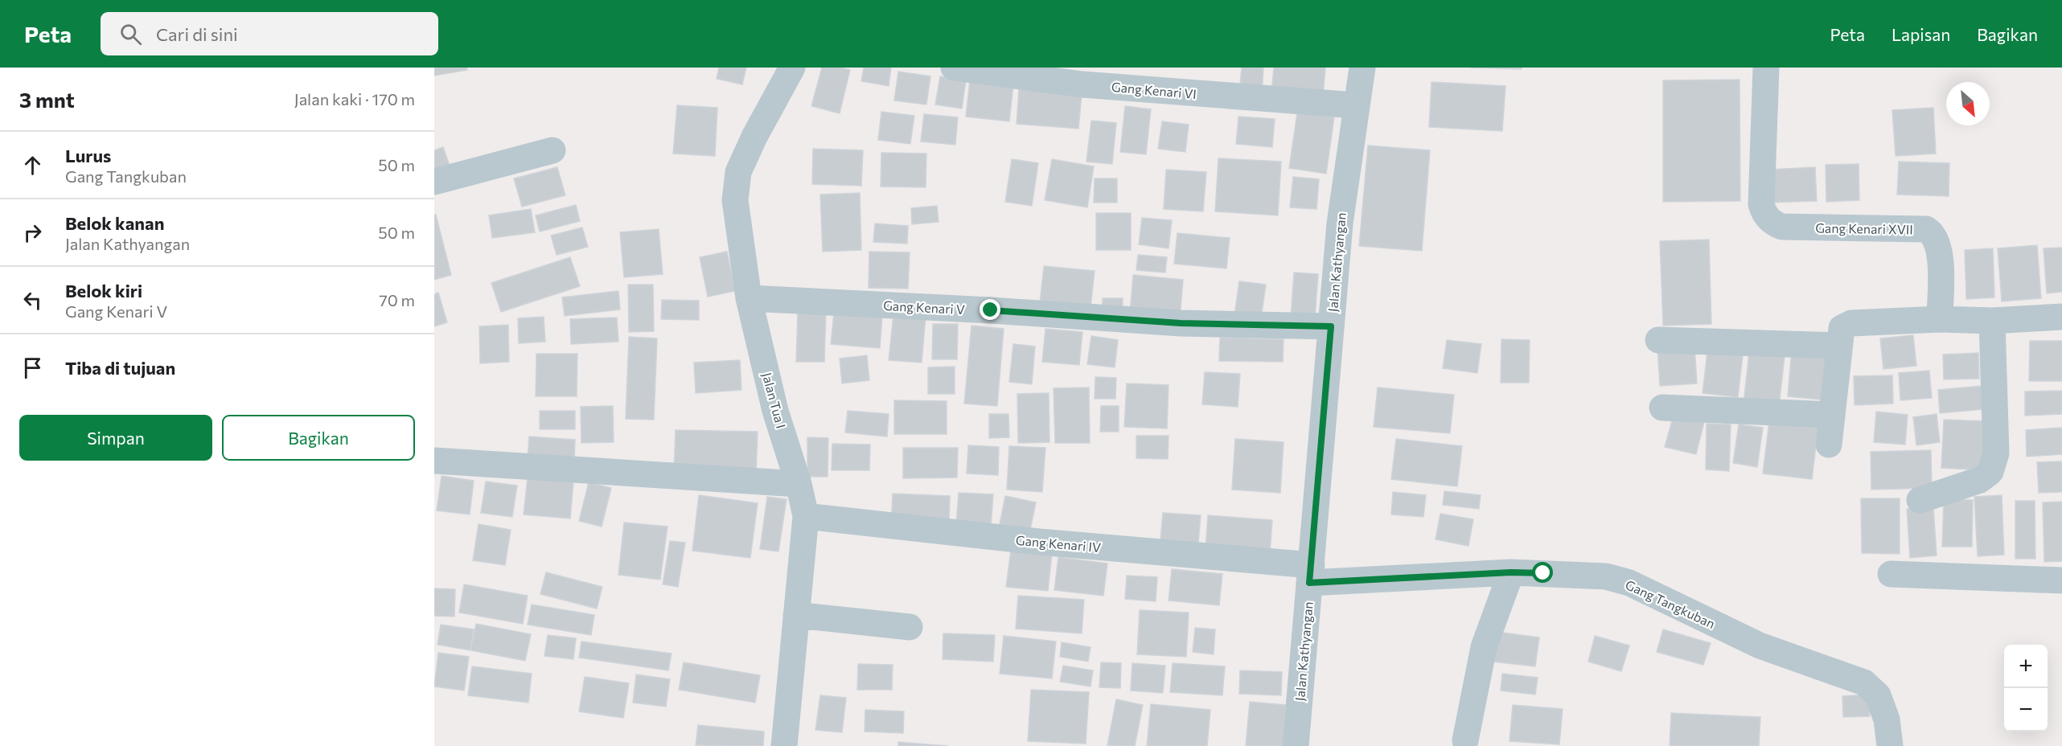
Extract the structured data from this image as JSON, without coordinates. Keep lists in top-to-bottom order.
{
  "streets": {
    "street": [
      "Gang Kenari VI",
      "Gang Kenari XVII",
      "Jalan Kathyangan",
      "Gang Kenari V",
      "Jalan Tua I",
      "Gang Kenari IV",
      "Gang Tangkuban"
    ]
  },
  "crossings": [
    ["Gang Kenari VI", "Jalan Kathyangan"],
    ["Jalan Kathyangan", "Gang Kenari V"],
    ["Jalan Kathyangan", "Gang Kenari IV"],
    ["Jalan Kathyangan", "Gang Tangkuban"],
    ["Gang Kenari V", "Jalan Tua I"],
    ["Jalan Tua I", "Gang Kenari IV"],
    ["Gang Kenari IV", "Gang Tangkuban"]
  ],
  "north": "bottom right",
  "page": {
    "header": "Peta",
    "search": "Cari di sini",
    "nav": ["Peta", "Lapisan", "Bagikan"],
    "heading": ["3 mnt", "Jalan kaki · 170 m"],
    "list": [
      ["Lurus", "Gang Tangkuban", "50 m"],
      ["Belok kanan", "Jalan Kathyangan", "50 m"],
      ["Belok kiri", "Gang Kenari V", "70 m"],
      "Tiba di tujuan"
    ],
    "buttons": ["Simpan", "Bagikan"],
    "map_buttons": ["+", "−"]
  }
}
